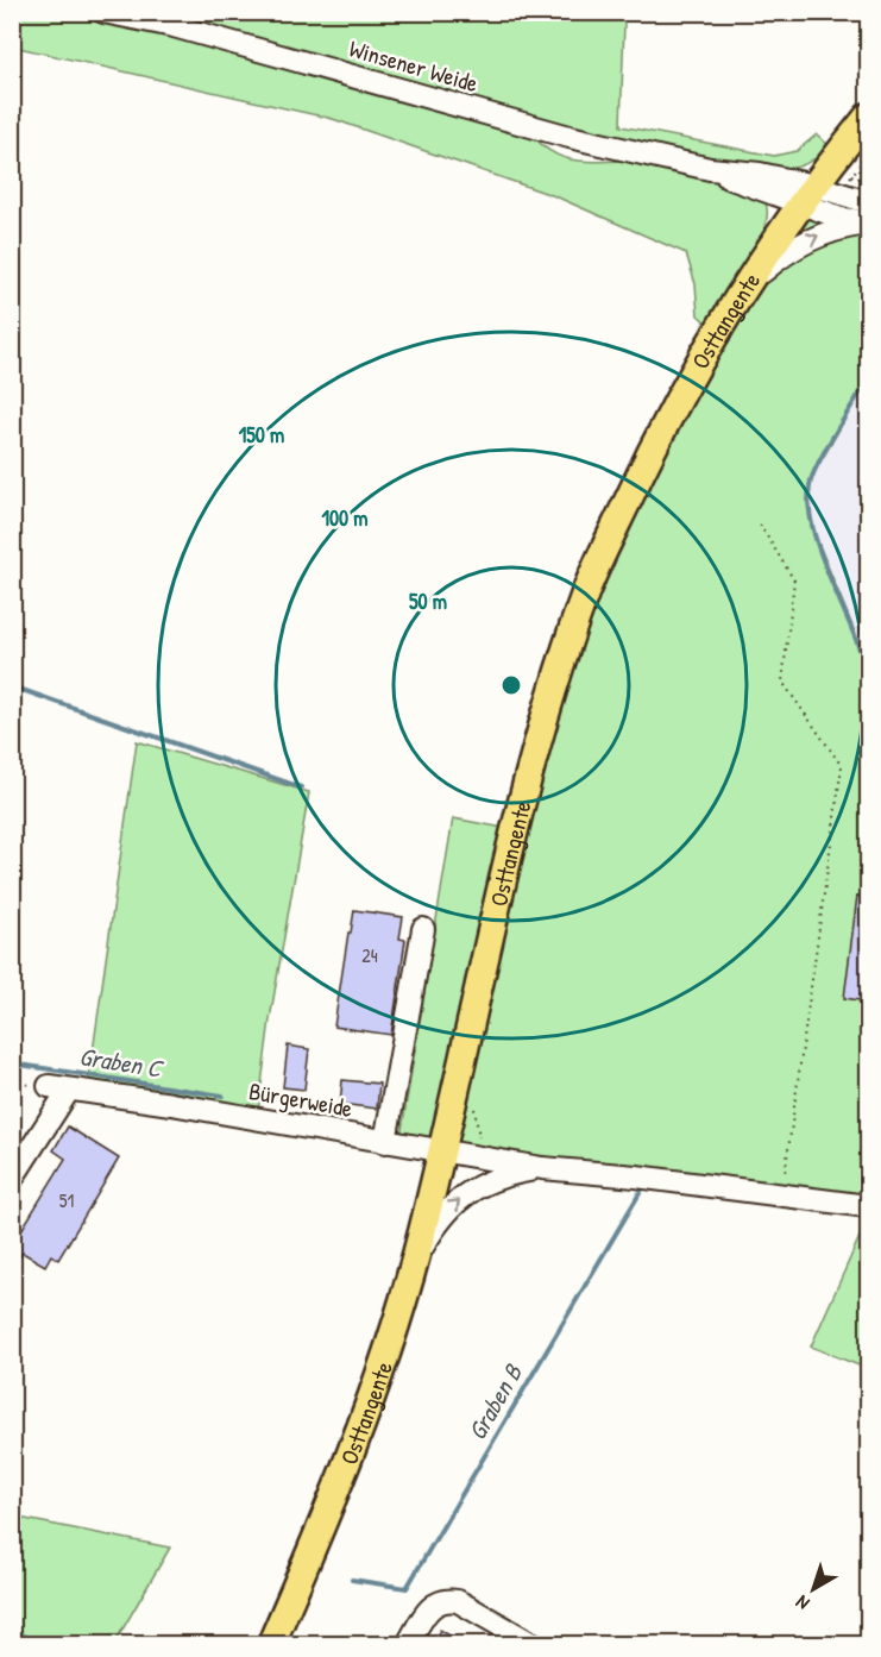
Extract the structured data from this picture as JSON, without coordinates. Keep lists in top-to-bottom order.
{
  "streets": {
    "main road": ["Osttangente"],
    "street": ["Winsener Weide", "Bürgerweide"]
  },
  "crossings": [
    ["Winsener Weide", "Osttangente"],
    ["Osttangente", "Bürgerweide"]
  ],
  "water": ["Graben C", "Graben B"],
  "house_numbers": ["24", "51"],
  "north": "bottom left",
  "rings": ["150 m", "100 m", "50 m"]
}
